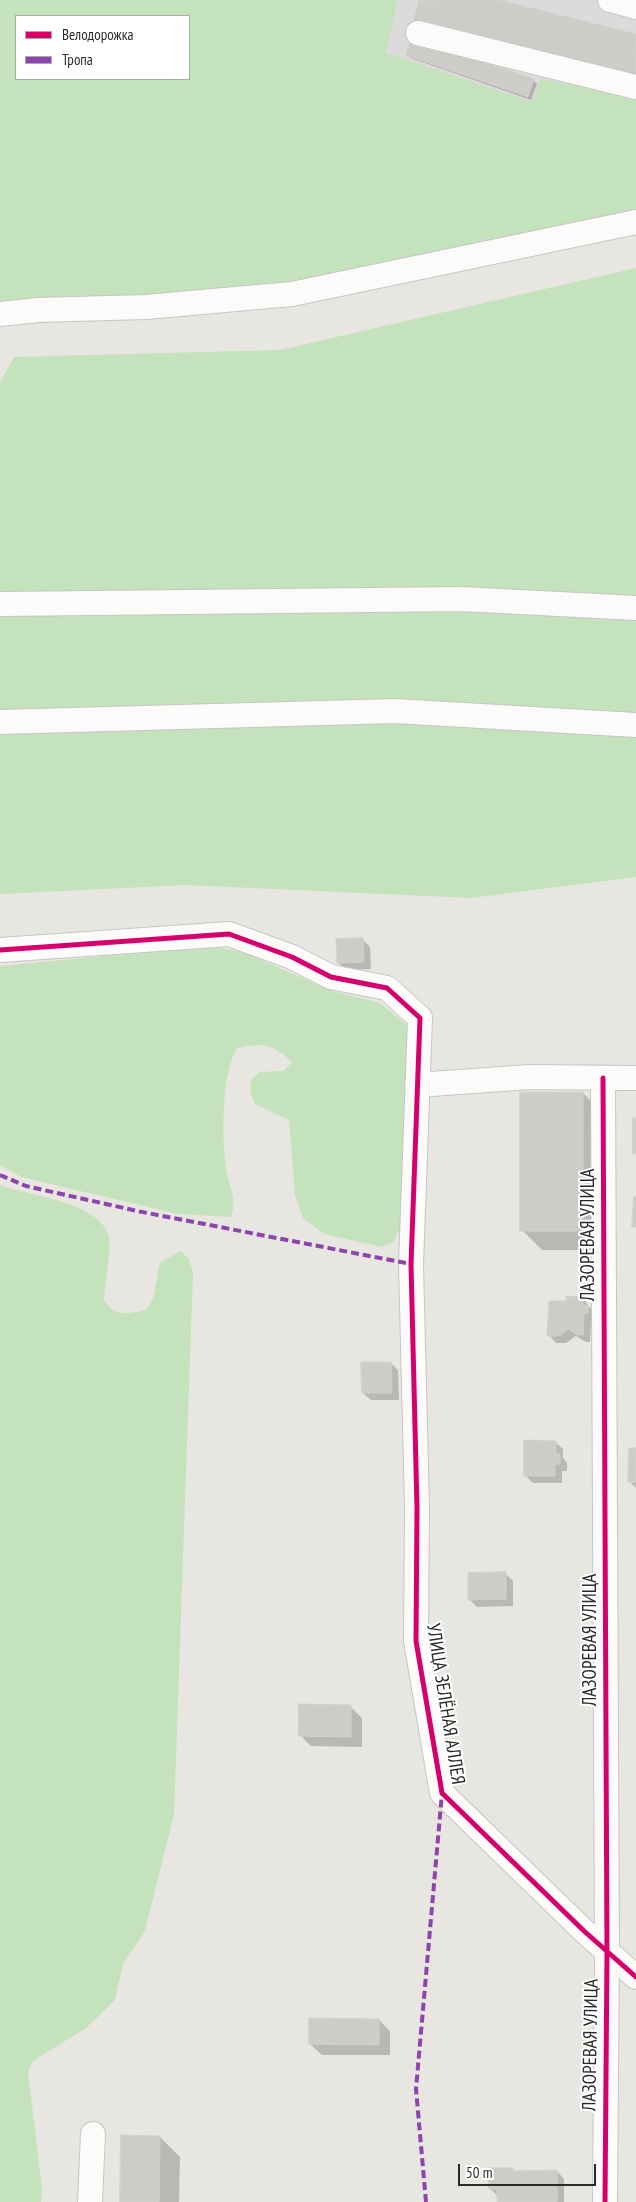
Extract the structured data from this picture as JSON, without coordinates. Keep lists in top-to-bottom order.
{
  "streets": {
    "street": ["ЛАЗОРЕВАЯ УЛИЦА", "УЛИЦА ЗЕЛЁНАЯ АЛЛЕЯ"]
  },
  "crossings": [
    ["ЛАЗОРЕВАЯ УЛИЦА", "УЛИЦА ЗЕЛЁНАЯ АЛЛЕЯ"]
  ],
  "legend": ["Велодорожка", "Тропа"],
  "scale_bar": "50 m"
}
